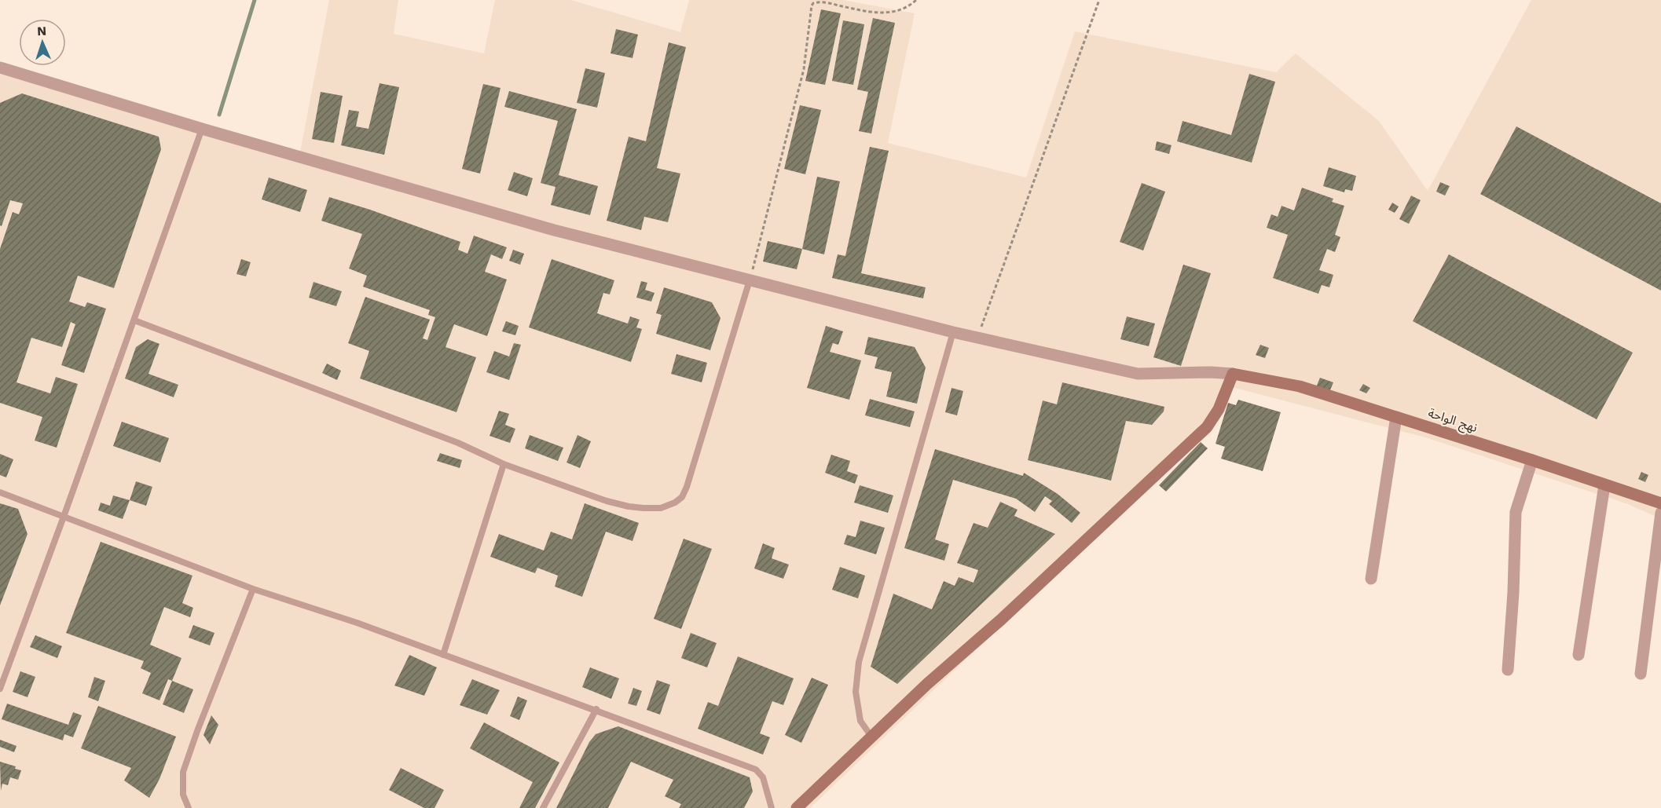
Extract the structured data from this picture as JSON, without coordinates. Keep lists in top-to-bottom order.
{
  "streets": {
    "street": ["نهج الواحة"]
  },
  "north": "top"
}
